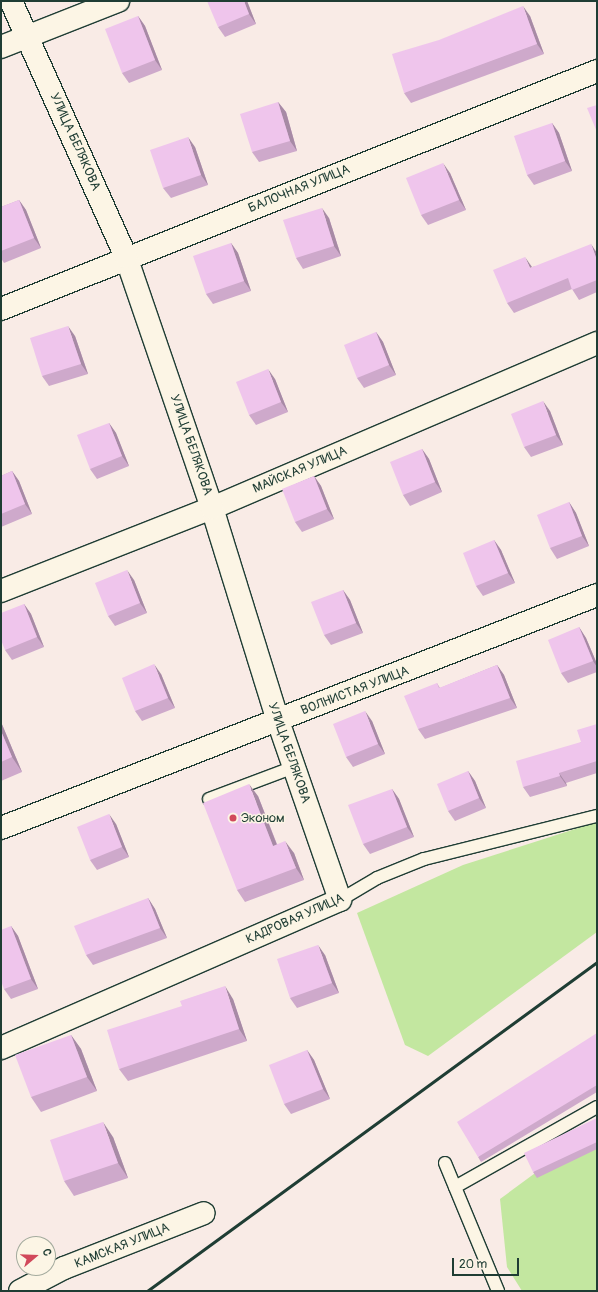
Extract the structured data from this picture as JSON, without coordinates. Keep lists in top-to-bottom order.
{
  "streets": {
    "street": [
      "УЛИЦА БЕЛЯКОВА",
      "БАЛОЧНАЯ УЛИЦА",
      "МАЙСКАЯ УЛИЦА",
      "ВОЛНИСТАЯ УЛИЦА",
      "КАДРОВАЯ УЛИЦА",
      "КАМСКАЯ УЛИЦА"
    ]
  },
  "crossings": [
    ["УЛИЦА БЕЛЯКОВА", "БАЛОЧНАЯ УЛИЦА"],
    ["УЛИЦА БЕЛЯКОВА", "МАЙСКАЯ УЛИЦА"],
    ["УЛИЦА БЕЛЯКОВА", "ВОЛНИСТАЯ УЛИЦА"],
    ["УЛИЦА БЕЛЯКОВА", "КАДРОВАЯ УЛИЦА"]
  ],
  "places": ["Эконом"],
  "scale_bar": "20 m",
  "north": "right"
}
